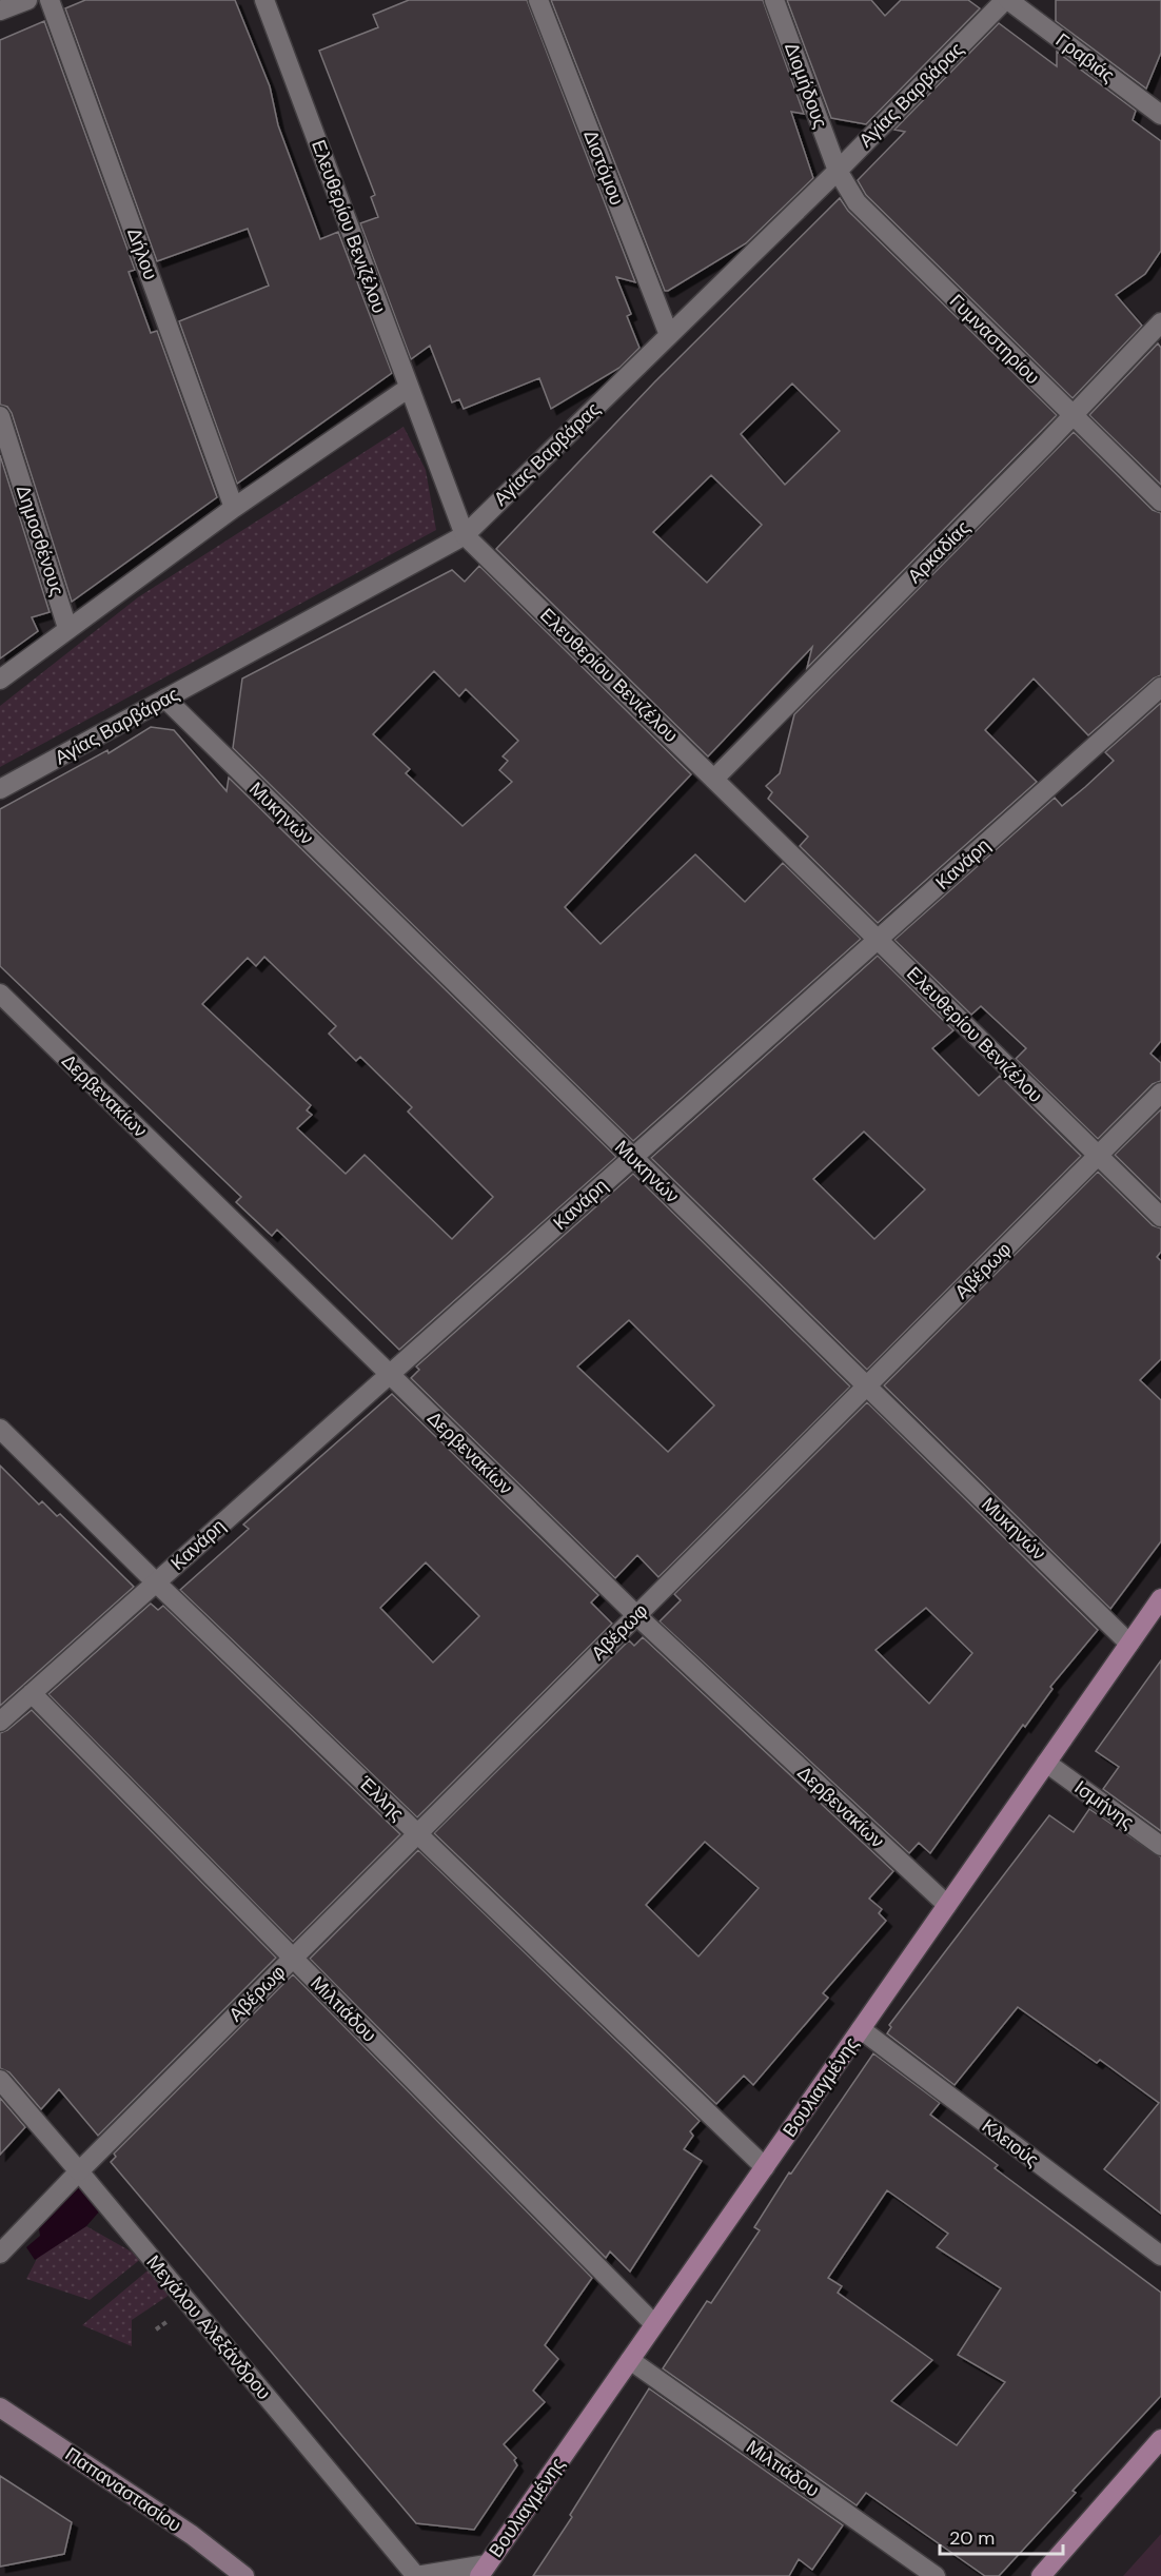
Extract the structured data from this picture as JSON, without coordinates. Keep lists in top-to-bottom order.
{
  "streets": {
    "main road": ["Βουλιαγμένης", "Παπαναστασίου"],
    "street": [
      "Γραβιάς",
      "Διομήδους",
      "Αγίας Βαρβάρας",
      "Διστόμου",
      "Ελευθερίου Βενιζέλου",
      "Δήλου",
      "Γυμναστηρίου",
      "Δημοσθένους",
      "Αρκαδίας",
      "Μυκηνών",
      "Κανάρη",
      "Δερβενακίων",
      "Αβέρωφ",
      "Έλλης",
      "Ισμήνης",
      "Μιλτιάδου",
      "Κλειούς",
      "Μεγάλου Αλεξάνδρου"
    ]
  },
  "crossings": [
    ["Γραβιάς", "Αγίας Βαρβάρας"],
    ["Διομήδους", "Αγίας Βαρβάρας"],
    ["Διομήδους", "Γυμναστηρίου"],
    ["Αγίας Βαρβάρας", "Διστόμου"],
    ["Αγίας Βαρβάρας", "Ελευθερίου Βενιζέλου"],
    ["Αγίας Βαρβάρας", "Γυμναστηρίου"],
    ["Αγίας Βαρβάρας", "Μυκηνών"],
    ["Ελευθερίου Βενιζέλου", "Αρκαδίας"],
    ["Ελευθερίου Βενιζέλου", "Κανάρη"],
    ["Ελευθερίου Βενιζέλου", "Αβέρωφ"],
    ["Γυμναστηρίου", "Αρκαδίας"],
    ["Μυκηνών", "Κανάρη"],
    ["Μυκηνών", "Αβέρωφ"],
    ["Μυκηνών", "Βουλιαγμένης"],
    ["Κανάρη", "Δερβενακίων"],
    ["Κανάρη", "Έλλης"],
    ["Κανάρη", "Μιλτιάδου"],
    ["Δερβενακίων", "Αβέρωφ"],
    ["Δερβενακίων", "Βουλιαγμένης"],
    ["Αβέρωφ", "Έλλης"],
    ["Αβέρωφ", "Μιλτιάδου"],
    ["Αβέρωφ", "Μεγάλου Αλεξάνδρου"],
    ["Έλλης", "Βουλιαγμένης"],
    ["Ισμήνης", "Βουλιαγμένης"],
    ["Μιλτιάδου", "Βουλιαγμένης"],
    ["Βουλιαγμένης", "Κλειούς"]
  ],
  "scale_bar": "20 m"
}
